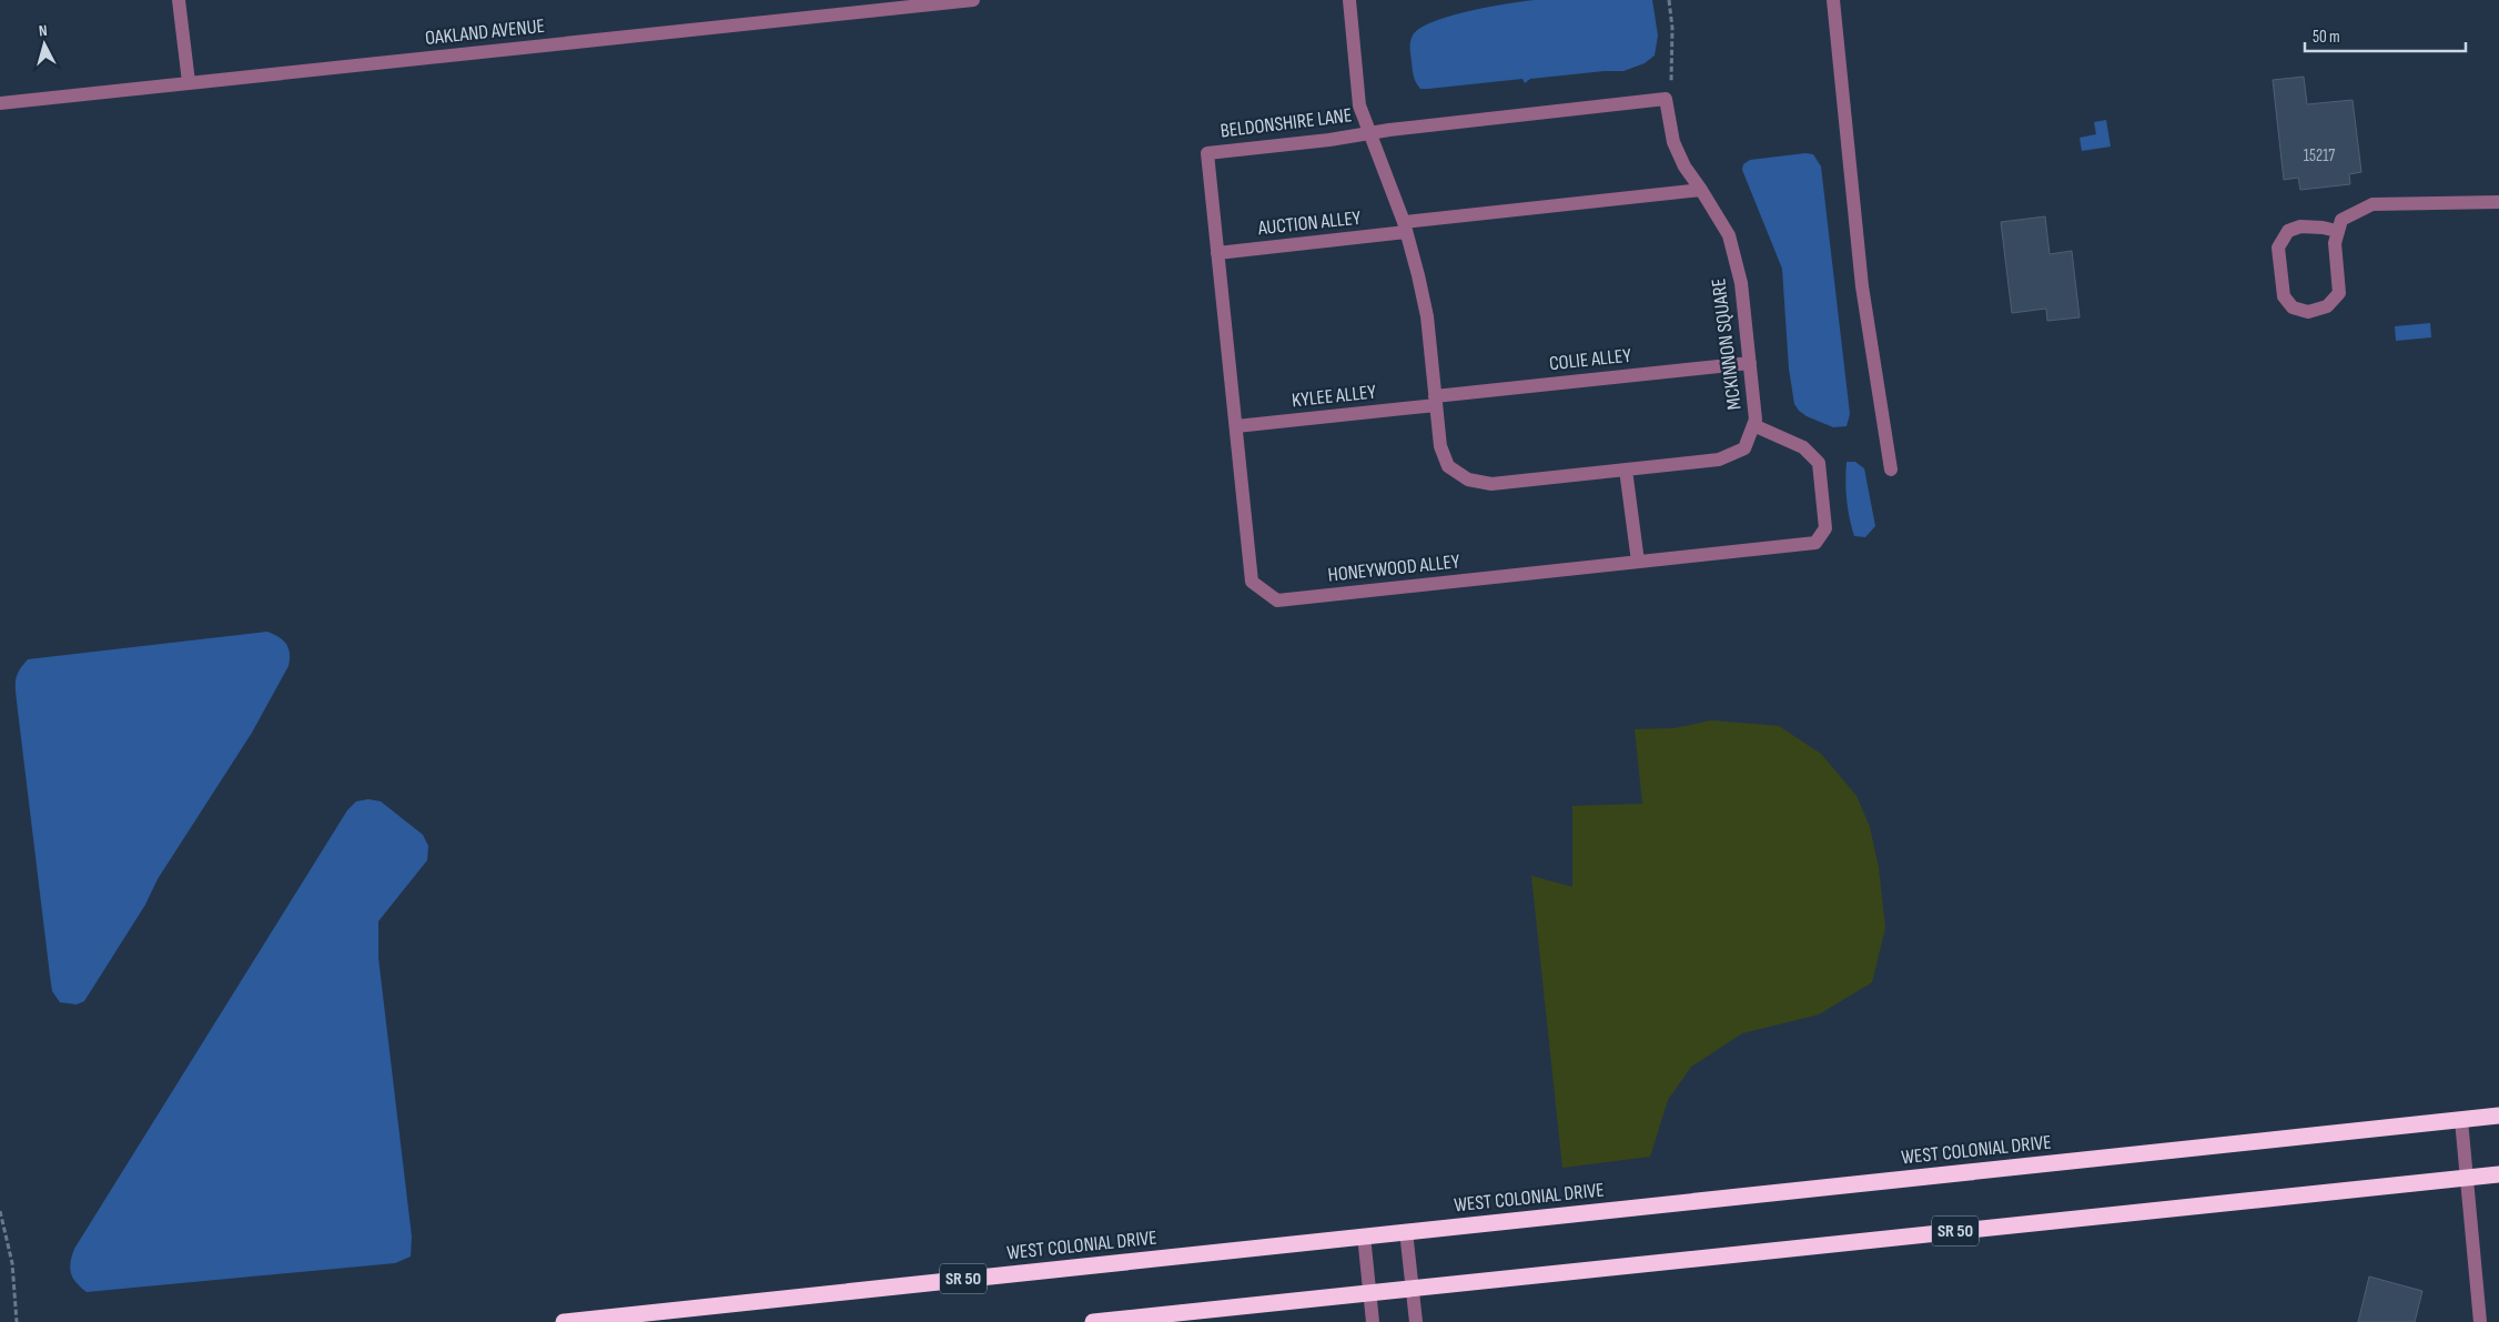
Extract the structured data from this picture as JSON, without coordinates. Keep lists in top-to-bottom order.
{
  "streets": {
    "highway": ["WEST COLONIAL DRIVE", "SR 50"],
    "street": [
      "OAKLAND AVENUE",
      "BELDONSHIRE LANE",
      "AUCTION ALLEY",
      "MCKINNON SQUARE",
      "COLIE ALLEY",
      "KYLEE ALLEY",
      "HONEYWOOD ALLEY"
    ]
  },
  "crossings": [
    ["BELDONSHIRE LANE", "MCKINNON SQUARE"],
    ["BELDONSHIRE LANE", "HONEYWOOD ALLEY"],
    ["AUCTION ALLEY", "MCKINNON SQUARE"],
    ["AUCTION ALLEY", "HONEYWOOD ALLEY"],
    ["MCKINNON SQUARE", "COLIE ALLEY"],
    ["MCKINNON SQUARE", "KYLEE ALLEY"],
    ["MCKINNON SQUARE", "HONEYWOOD ALLEY"],
    ["COLIE ALLEY", "KYLEE ALLEY"],
    ["KYLEE ALLEY", "HONEYWOOD ALLEY"]
  ],
  "house_numbers": ["15217"],
  "scale_bar": "50 m",
  "north": "top"
}
